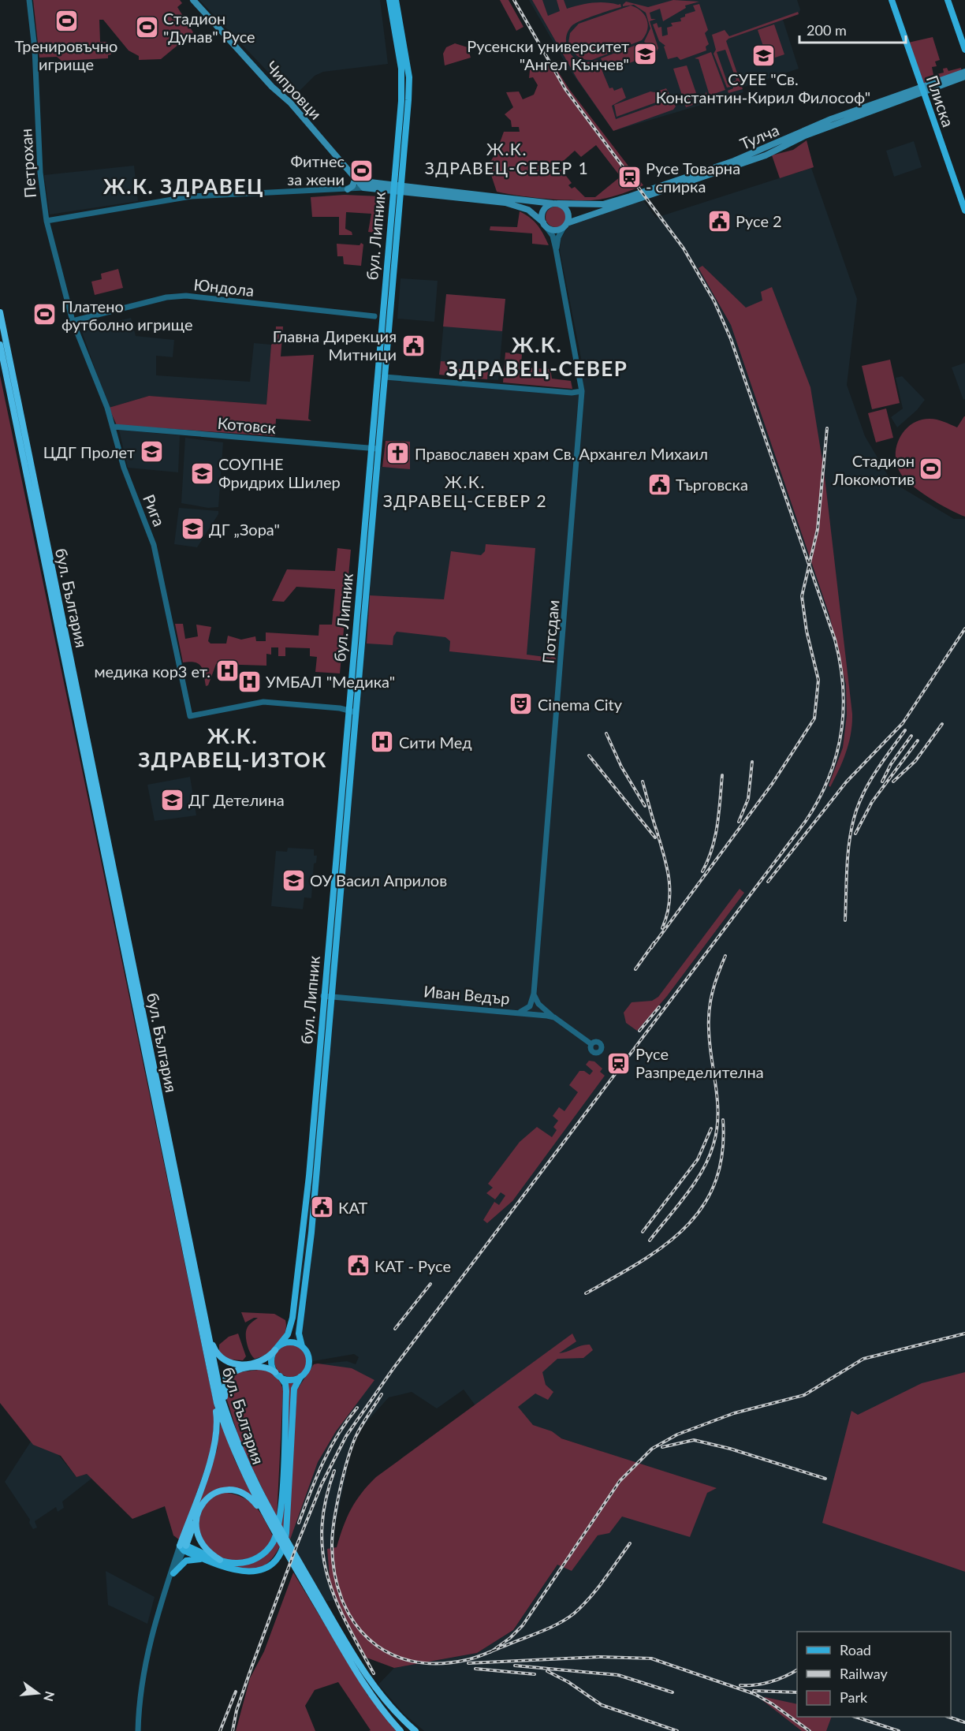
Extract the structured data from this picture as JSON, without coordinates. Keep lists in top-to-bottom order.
{
  "streets": {
    "highway": ["бул. България"],
    "main road": [
      "Чипровци",
      "Плиска",
      "Тулча",
      "бул. Липник"
    ],
    "street": [
      "Петрохан",
      "Юндола",
      "Котовск",
      "Рига",
      "Потсдам",
      "Иван Ведър"
    ]
  },
  "crossings": [
    ["Плиска", "Тулча"],
    ["Тулча", "бул. Липник"],
    ["Тулча", "Потсдам"],
    ["Петрохан", "Юндола"],
    ["Петрохан", "Рига"],
    ["бул. Липник", "Котовск"],
    ["бул. Липник", "Рига"],
    ["бул. Липник", "Иван Ведър"],
    ["Юндола", "Рига"],
    ["Котовск", "Рига"],
    ["Потсдам", "Иван Ведър"]
  ],
  "districts": [
    "Ж.К. ЗДРАВЕЦ-СЕВЕР 1",
    "Ж.К. ЗДРАВЕЦ",
    "Ж.К. ЗДРАВЕЦ-СЕВЕР",
    "Ж.К. ЗДРАВЕЦ-СЕВЕР 2",
    "Ж.К. ЗДРАВЕЦ-ИЗТОК"
  ],
  "places": {
    "sports": [
      "Тренировъчно игрище",
      "Стадион \"Дунав\" Русе",
      "Фитнес за жени",
      "Платено футболно игрище",
      "Стадион Локомотив"
    ],
    "school or university": [
      "Русенски университет \"Ангел Кънчев\"",
      "СУЕЕ \"Св. Константин-Кирил Философ\"",
      "ЦДГ Пролет",
      "СОУПНЕ Фридрих Шилер",
      "ДГ „Зора\"",
      "ДГ Детелина",
      "ОУ Васил Априлов"
    ],
    "station": ["Русе Товарна - спирка", "Русе Разпределителна"],
    "public building": [
      "Русе 2",
      "Главна Дирекция Митници",
      "Търговска",
      "КАТ",
      "КАТ - Русе"
    ],
    "church": ["Православен храм Св. Архангел Михаил"],
    "hospital": ["медика кор3 ет.", "УМБАЛ \"Медика\"", "Сити Мед"],
    "theatre": ["Cinema City"]
  },
  "legend": ["Road", "Railway", "Park"],
  "scale_bar": "200 m",
  "north": "right"
}
